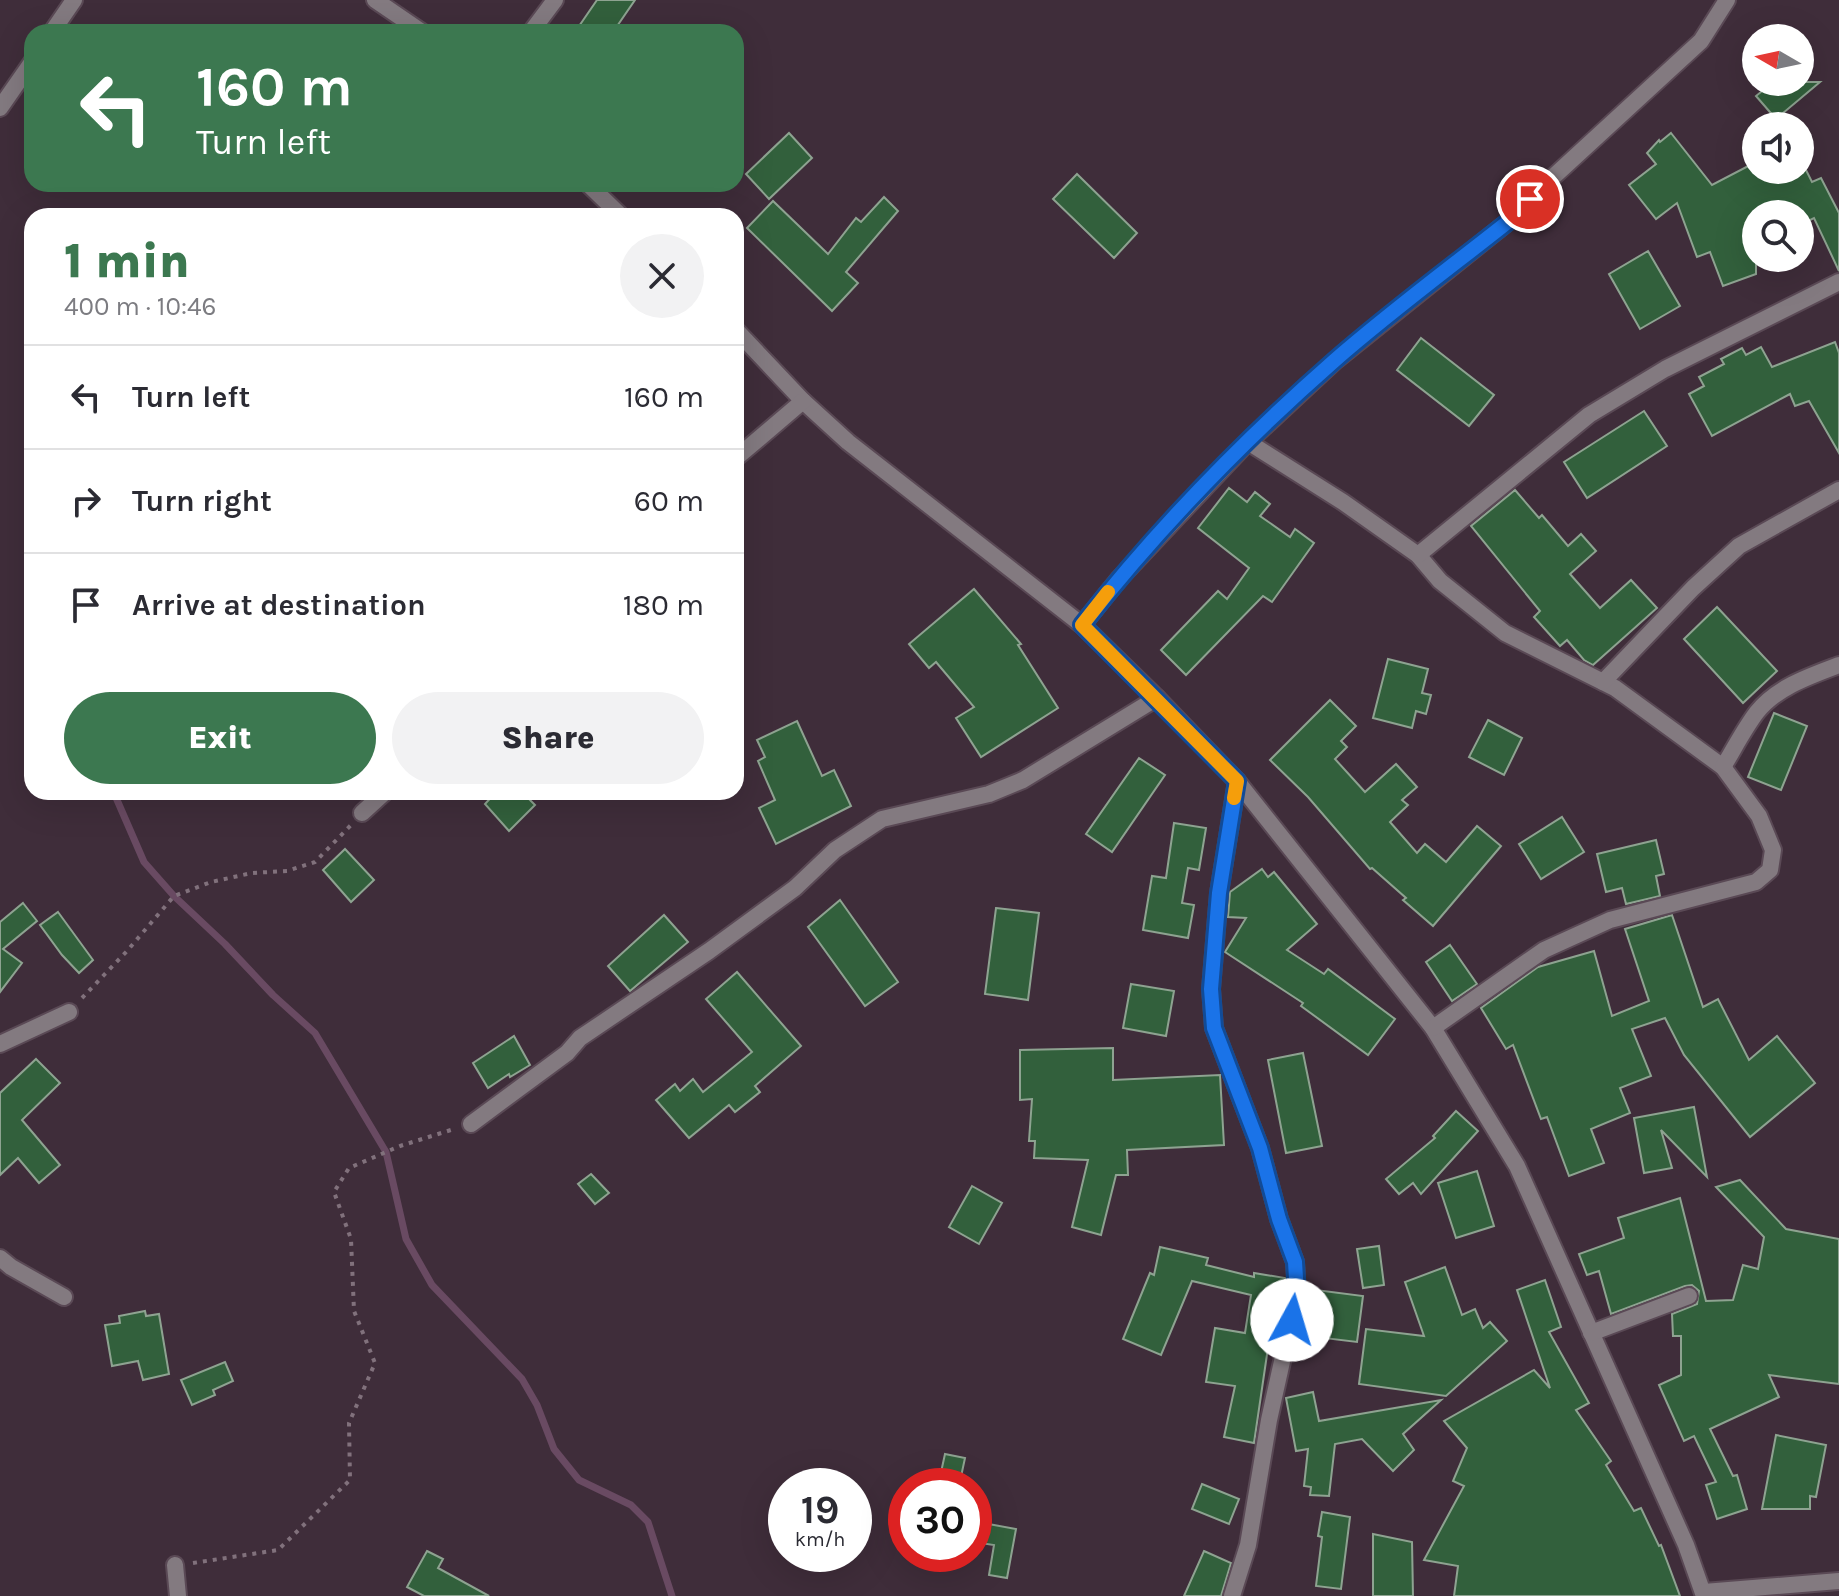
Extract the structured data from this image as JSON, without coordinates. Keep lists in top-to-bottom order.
{
  "north": "left",
  "page": {
    "turn": ["160 m", "Turn left"],
    "heading": ["1 min", "400 m · 10:46"],
    "list": [
      {
        "name": "Turn left",
        "value": "160 m"
      },
      {
        "name": "Turn right",
        "value": "60 m"
      },
      {
        "name": "Arrive at destination",
        "value": "180 m"
      }
    ],
    "buttons": ["Exit", "Share"],
    "speed": "19 km/h",
    "limit": "30"
  }
}
